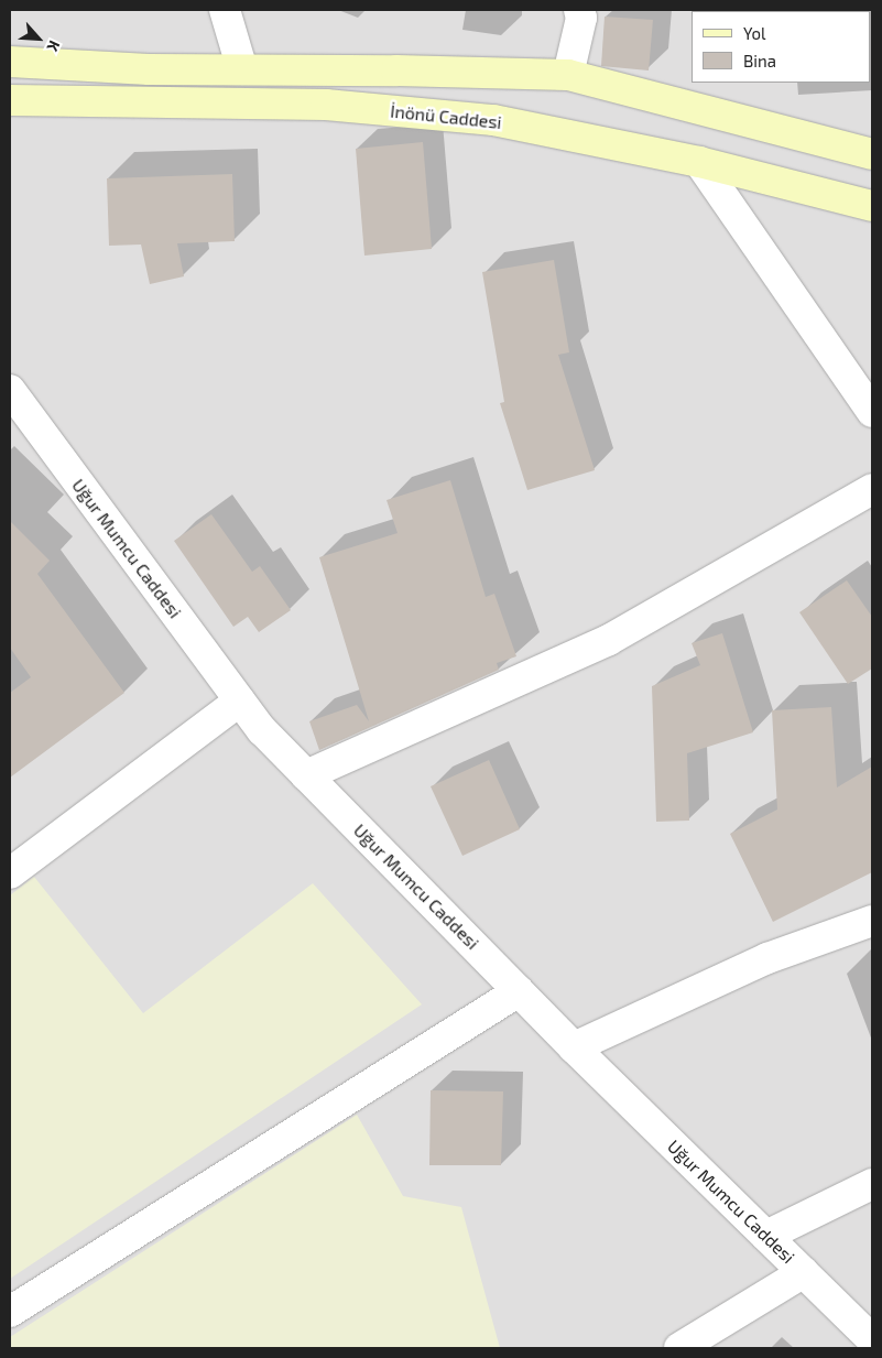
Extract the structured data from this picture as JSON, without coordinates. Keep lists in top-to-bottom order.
{
  "streets": {
    "main road": ["İnönü Caddesi"],
    "street": ["Uğur Mumcu Caddesi"]
  },
  "legend": ["Yol", "Bina"],
  "north": "bottom right"
}
